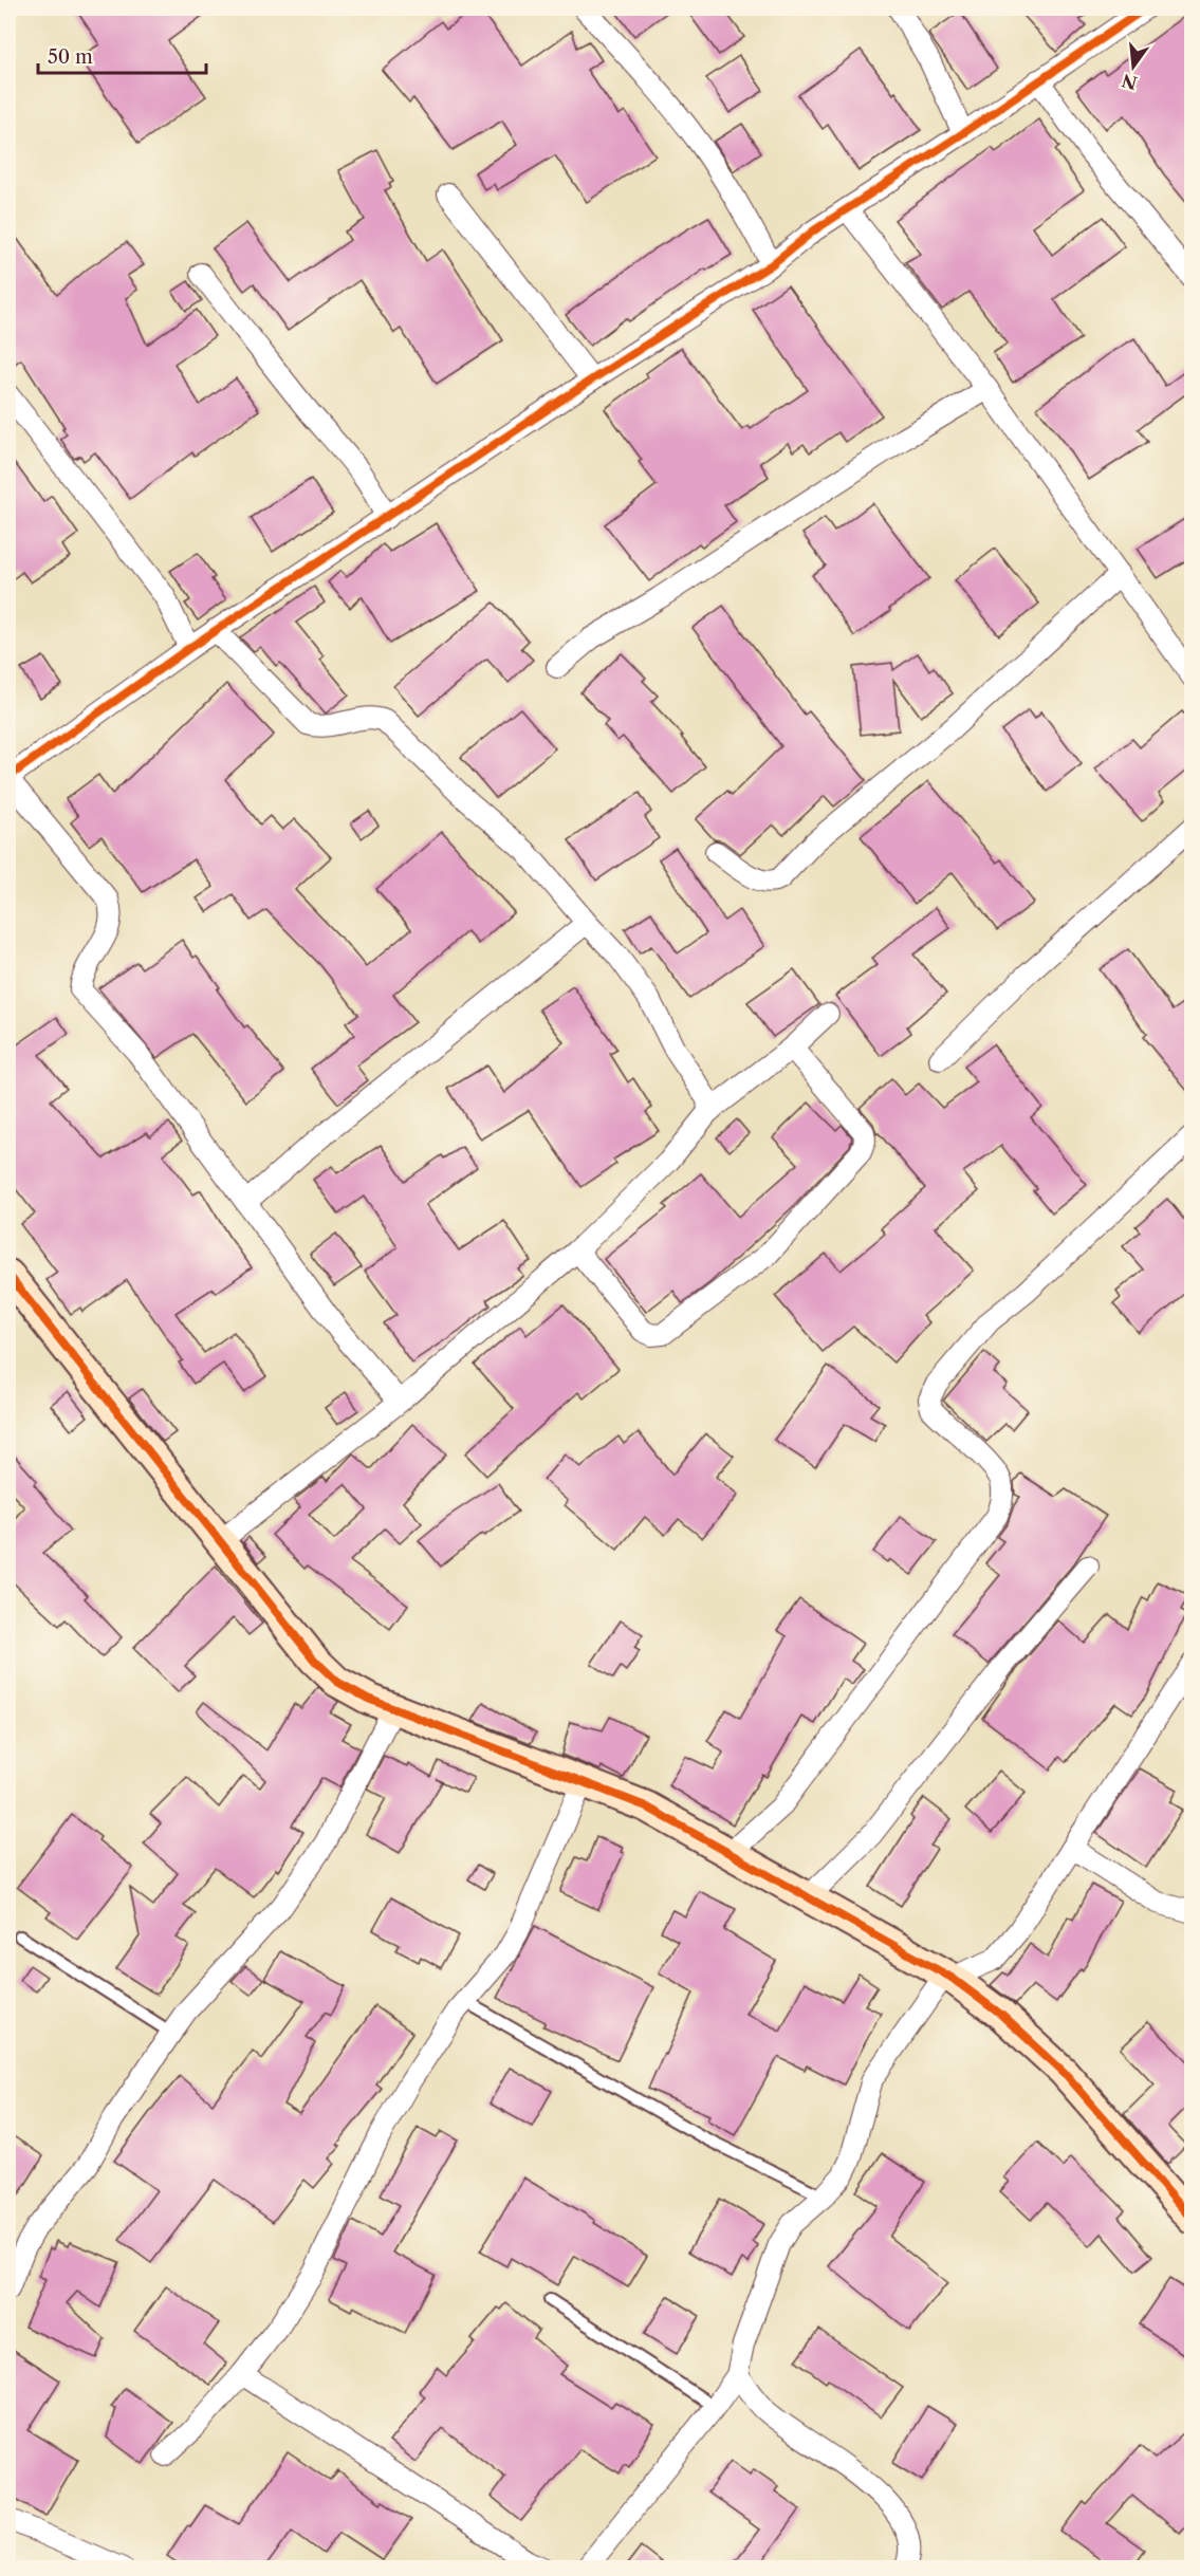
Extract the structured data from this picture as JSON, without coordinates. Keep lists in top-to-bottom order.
{
  "scale_bar": "50 m",
  "north": "bottom"
}
